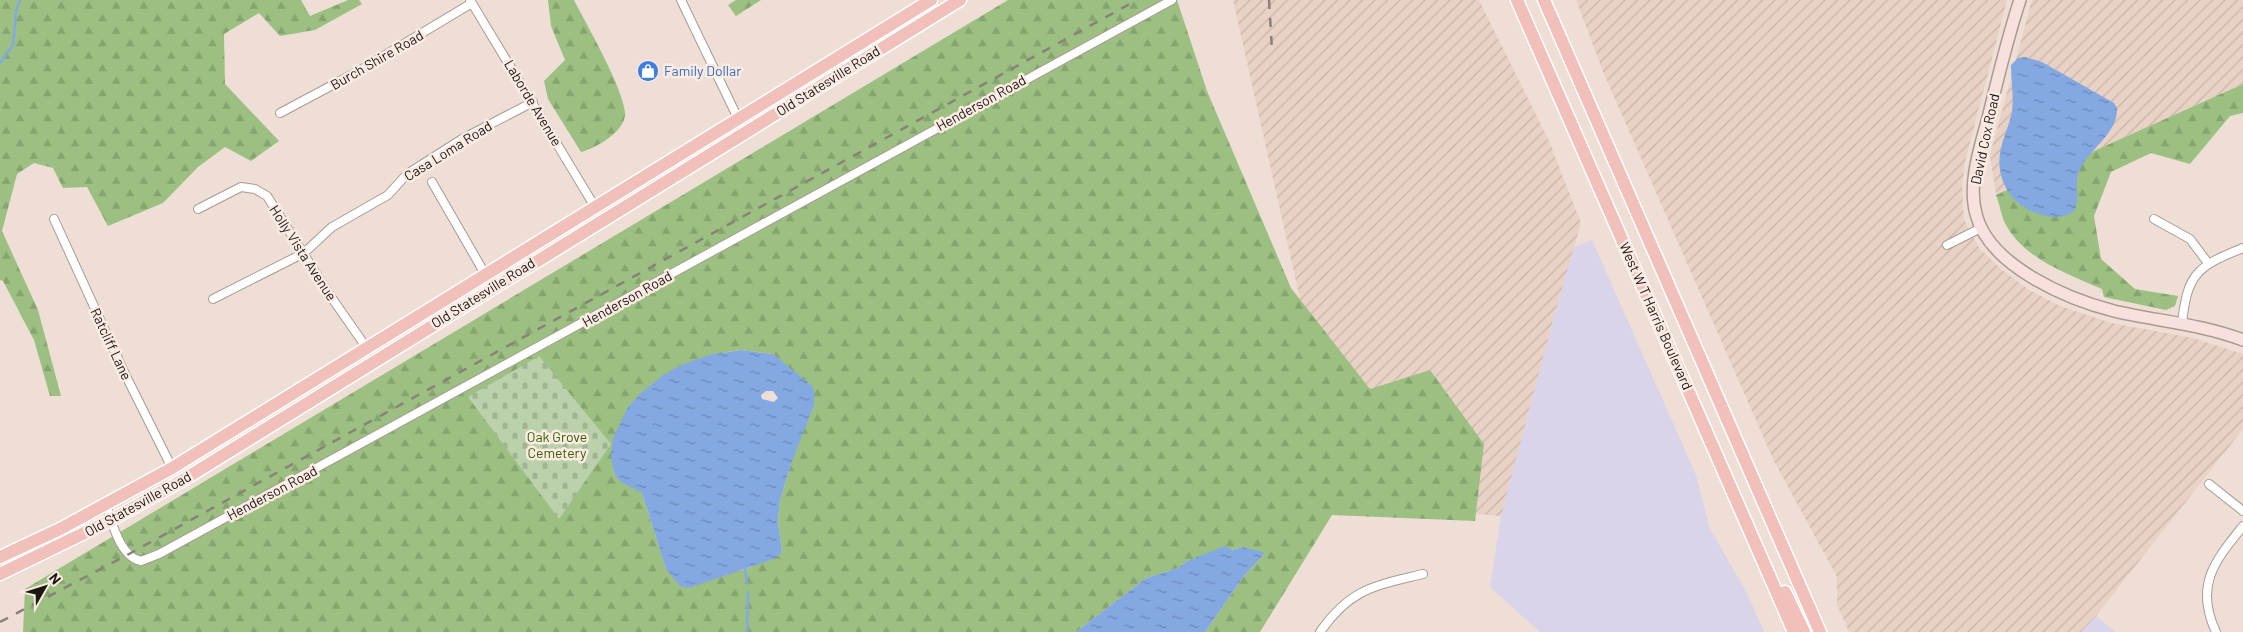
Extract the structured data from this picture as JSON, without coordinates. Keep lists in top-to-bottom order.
{
  "streets": {
    "main road": ["Old Statesville Road", "David Cox Road", "West W T Harris Boulevard"],
    "street": [
      "Burch Shire Road",
      "Laborde Avenue",
      "Henderson Road",
      "Casa Loma Road",
      "Holly Vista Avenue",
      "Ratcliff Lane"
    ]
  },
  "crossings": [
    ["Burch Shire Road", "Laborde Avenue"],
    ["Old Statesville Road", "Laborde Avenue"],
    ["Old Statesville Road", "Henderson Road"],
    ["Old Statesville Road", "Holly Vista Avenue"],
    ["Old Statesville Road", "Ratcliff Lane"],
    ["Laborde Avenue", "Casa Loma Road"],
    ["Casa Loma Road", "Holly Vista Avenue"]
  ],
  "parks": ["Oak Grove Cemetery"],
  "places": {
    "shop": ["Family Dollar"]
  },
  "north": "top right"
}
